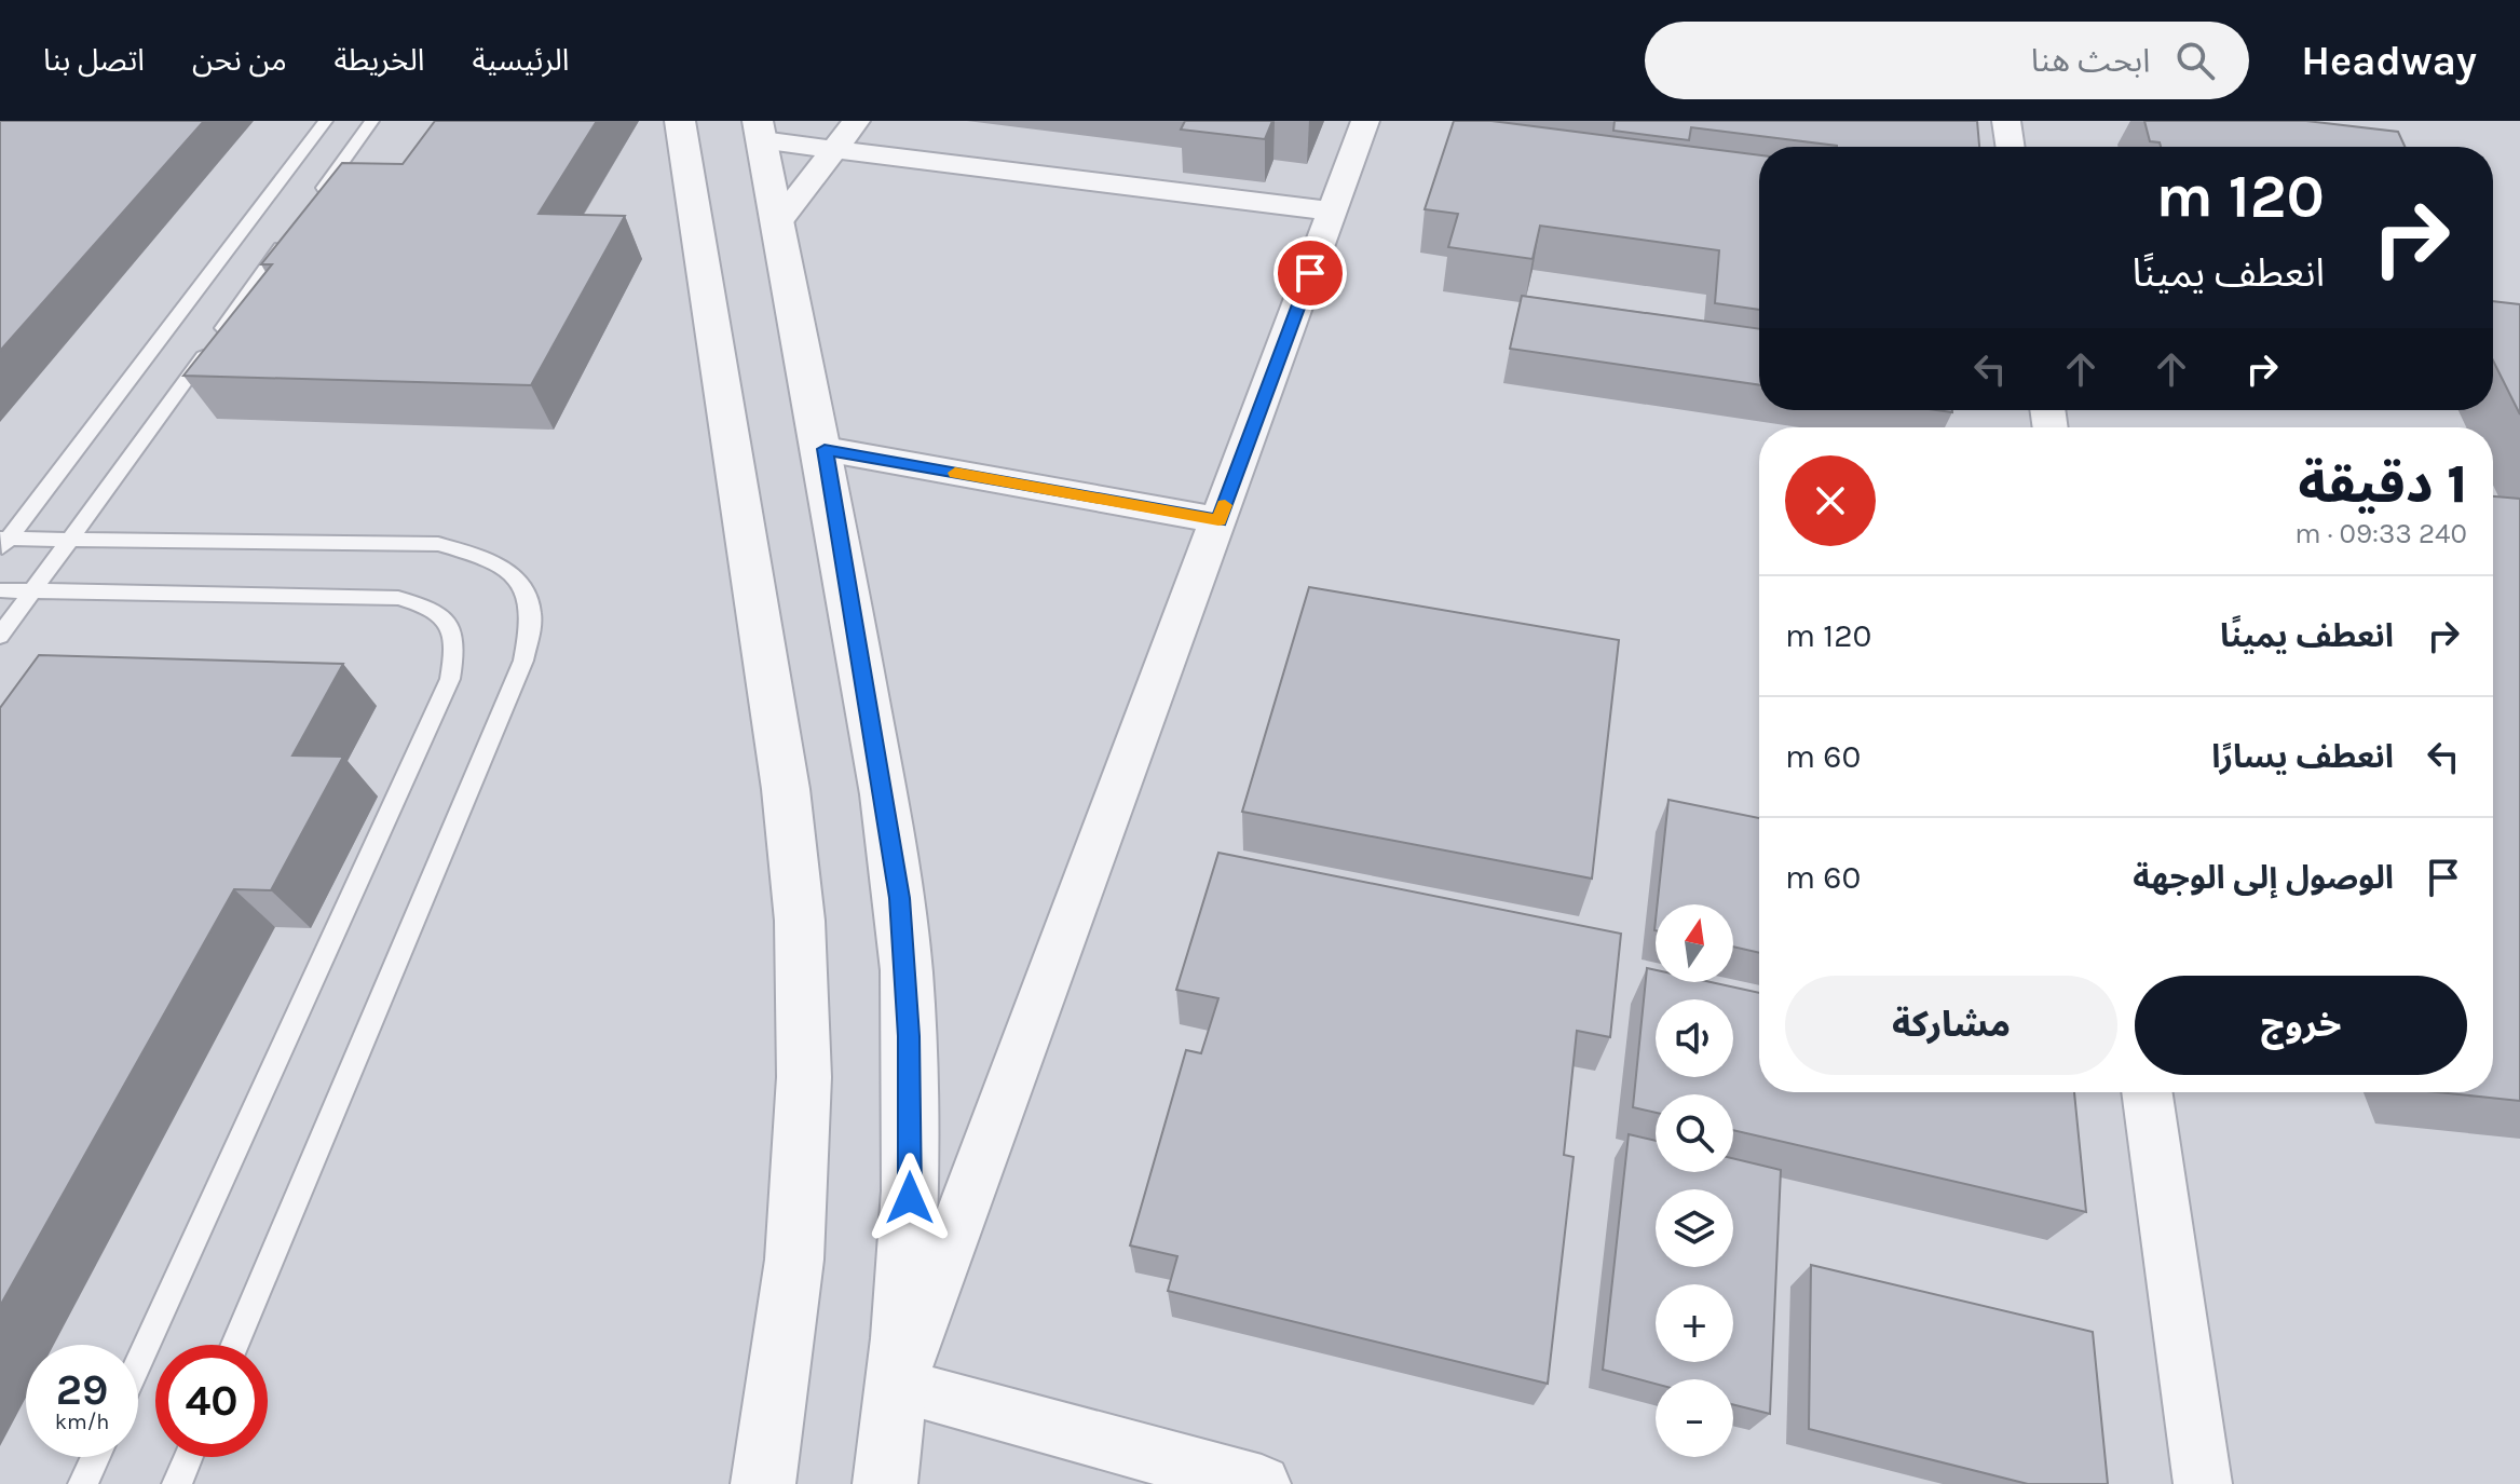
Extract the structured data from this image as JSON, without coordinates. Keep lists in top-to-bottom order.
{
  "north": "top",
  "page": {
    "header": "Headway",
    "search": "ابحث هنا",
    "nav": [
      "الرئيسية",
      "الخريطة",
      "من نحن",
      "اتصل بنا"
    ],
    "turn": ["120 m", "انعطف يمينًا"],
    "heading": ["1 دقيقة", "240 m · 09:33"],
    "list": [
      {
        "name": "انعطف يمينًا",
        "value": "120 m"
      },
      {
        "name": "انعطف يسارًا",
        "value": "60 m"
      },
      {
        "name": "الوصول إلى الوجهة",
        "value": "60 m"
      }
    ],
    "map_buttons": ["+", "−"],
    "buttons": ["خروج", "مشاركة"],
    "speed": "29 km/h",
    "limit": "40"
  }
}
